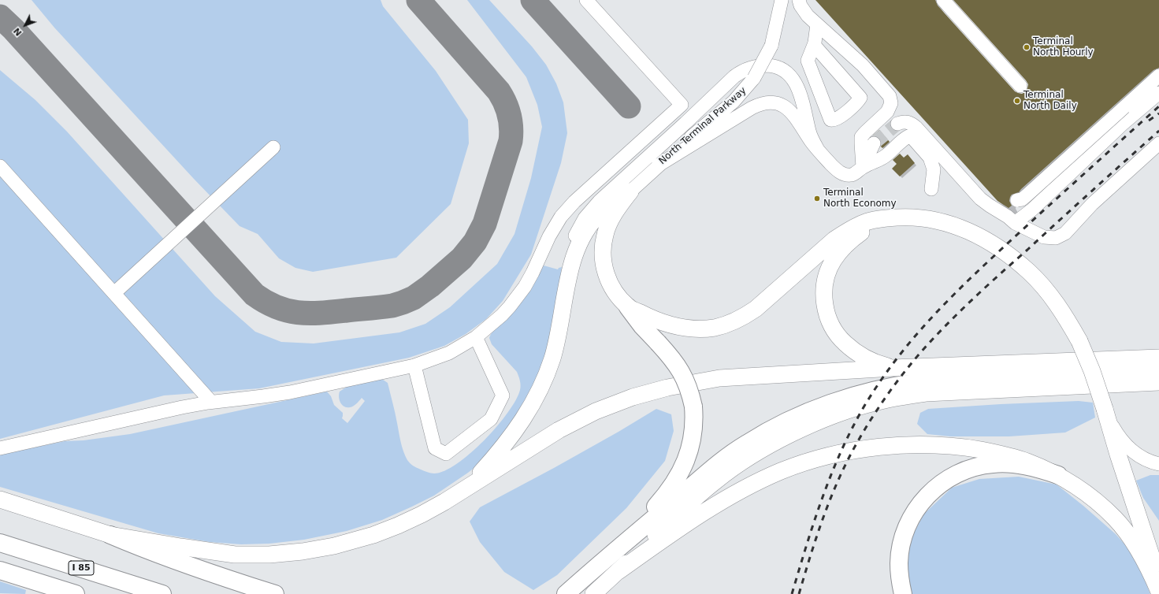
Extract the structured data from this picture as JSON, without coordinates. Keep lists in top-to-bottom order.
{
  "streets": {
    "highway": ["I 85"],
    "street": ["North Terminal Parkway"]
  },
  "places": ["Terminal North Hourly", "Terminal North Daily", "Terminal North Economy"],
  "north": "bottom left"
}
